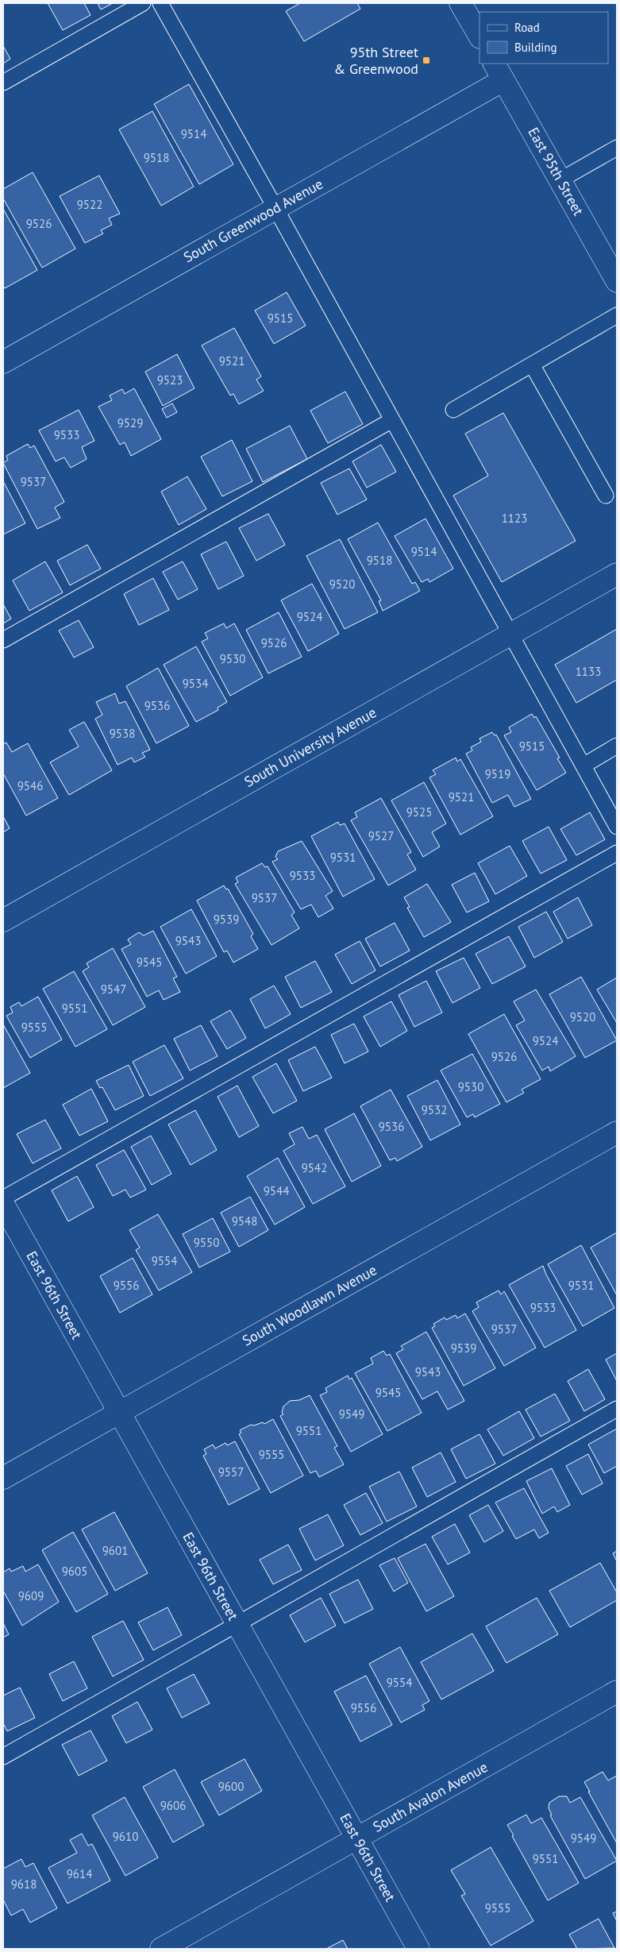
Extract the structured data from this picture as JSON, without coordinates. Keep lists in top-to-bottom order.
{
  "streets": {
    "street": [
      "East 95th Street",
      "South Greenwood Avenue",
      "South University Avenue",
      "East 96th Street",
      "South Woodlawn Avenue",
      "South Avalon Avenue"
    ]
  },
  "crossings": [
    ["East 95th Street", "South Greenwood Avenue"],
    ["East 96th Street", "South Woodlawn Avenue"],
    ["East 96th Street", "South Avalon Avenue"]
  ],
  "places": {
    "transit": ["95th Street & Greenwood"]
  },
  "house_numbers": [
    "9514",
    "9518",
    "9522",
    "9526",
    "9515",
    "9521",
    "9523",
    "9529",
    "9533",
    "9537",
    "1123",
    "9514",
    "9518",
    "9520",
    "9524",
    "9526",
    "9530",
    "1133",
    "9534",
    "9536",
    "9538",
    "9515",
    "9519",
    "9546",
    "9521",
    "9525",
    "9527",
    "9531",
    "9533",
    "9537",
    "9539",
    "9543",
    "9545",
    "9547",
    "9551",
    "9520",
    "9555",
    "9524",
    "9526",
    "9530",
    "9532",
    "9536",
    "9542",
    "9544",
    "9548",
    "9550",
    "9554",
    "9556",
    "9531",
    "9533",
    "9537",
    "9539",
    "9543",
    "9545",
    "9549",
    "9551",
    "9555",
    "9557",
    "9601",
    "9605",
    "9609",
    "9554",
    "9556",
    "9600",
    "9606",
    "9610",
    "9549",
    "9551",
    "9614",
    "9618",
    "9555"
  ],
  "legend": ["Road", "Building"]
}
